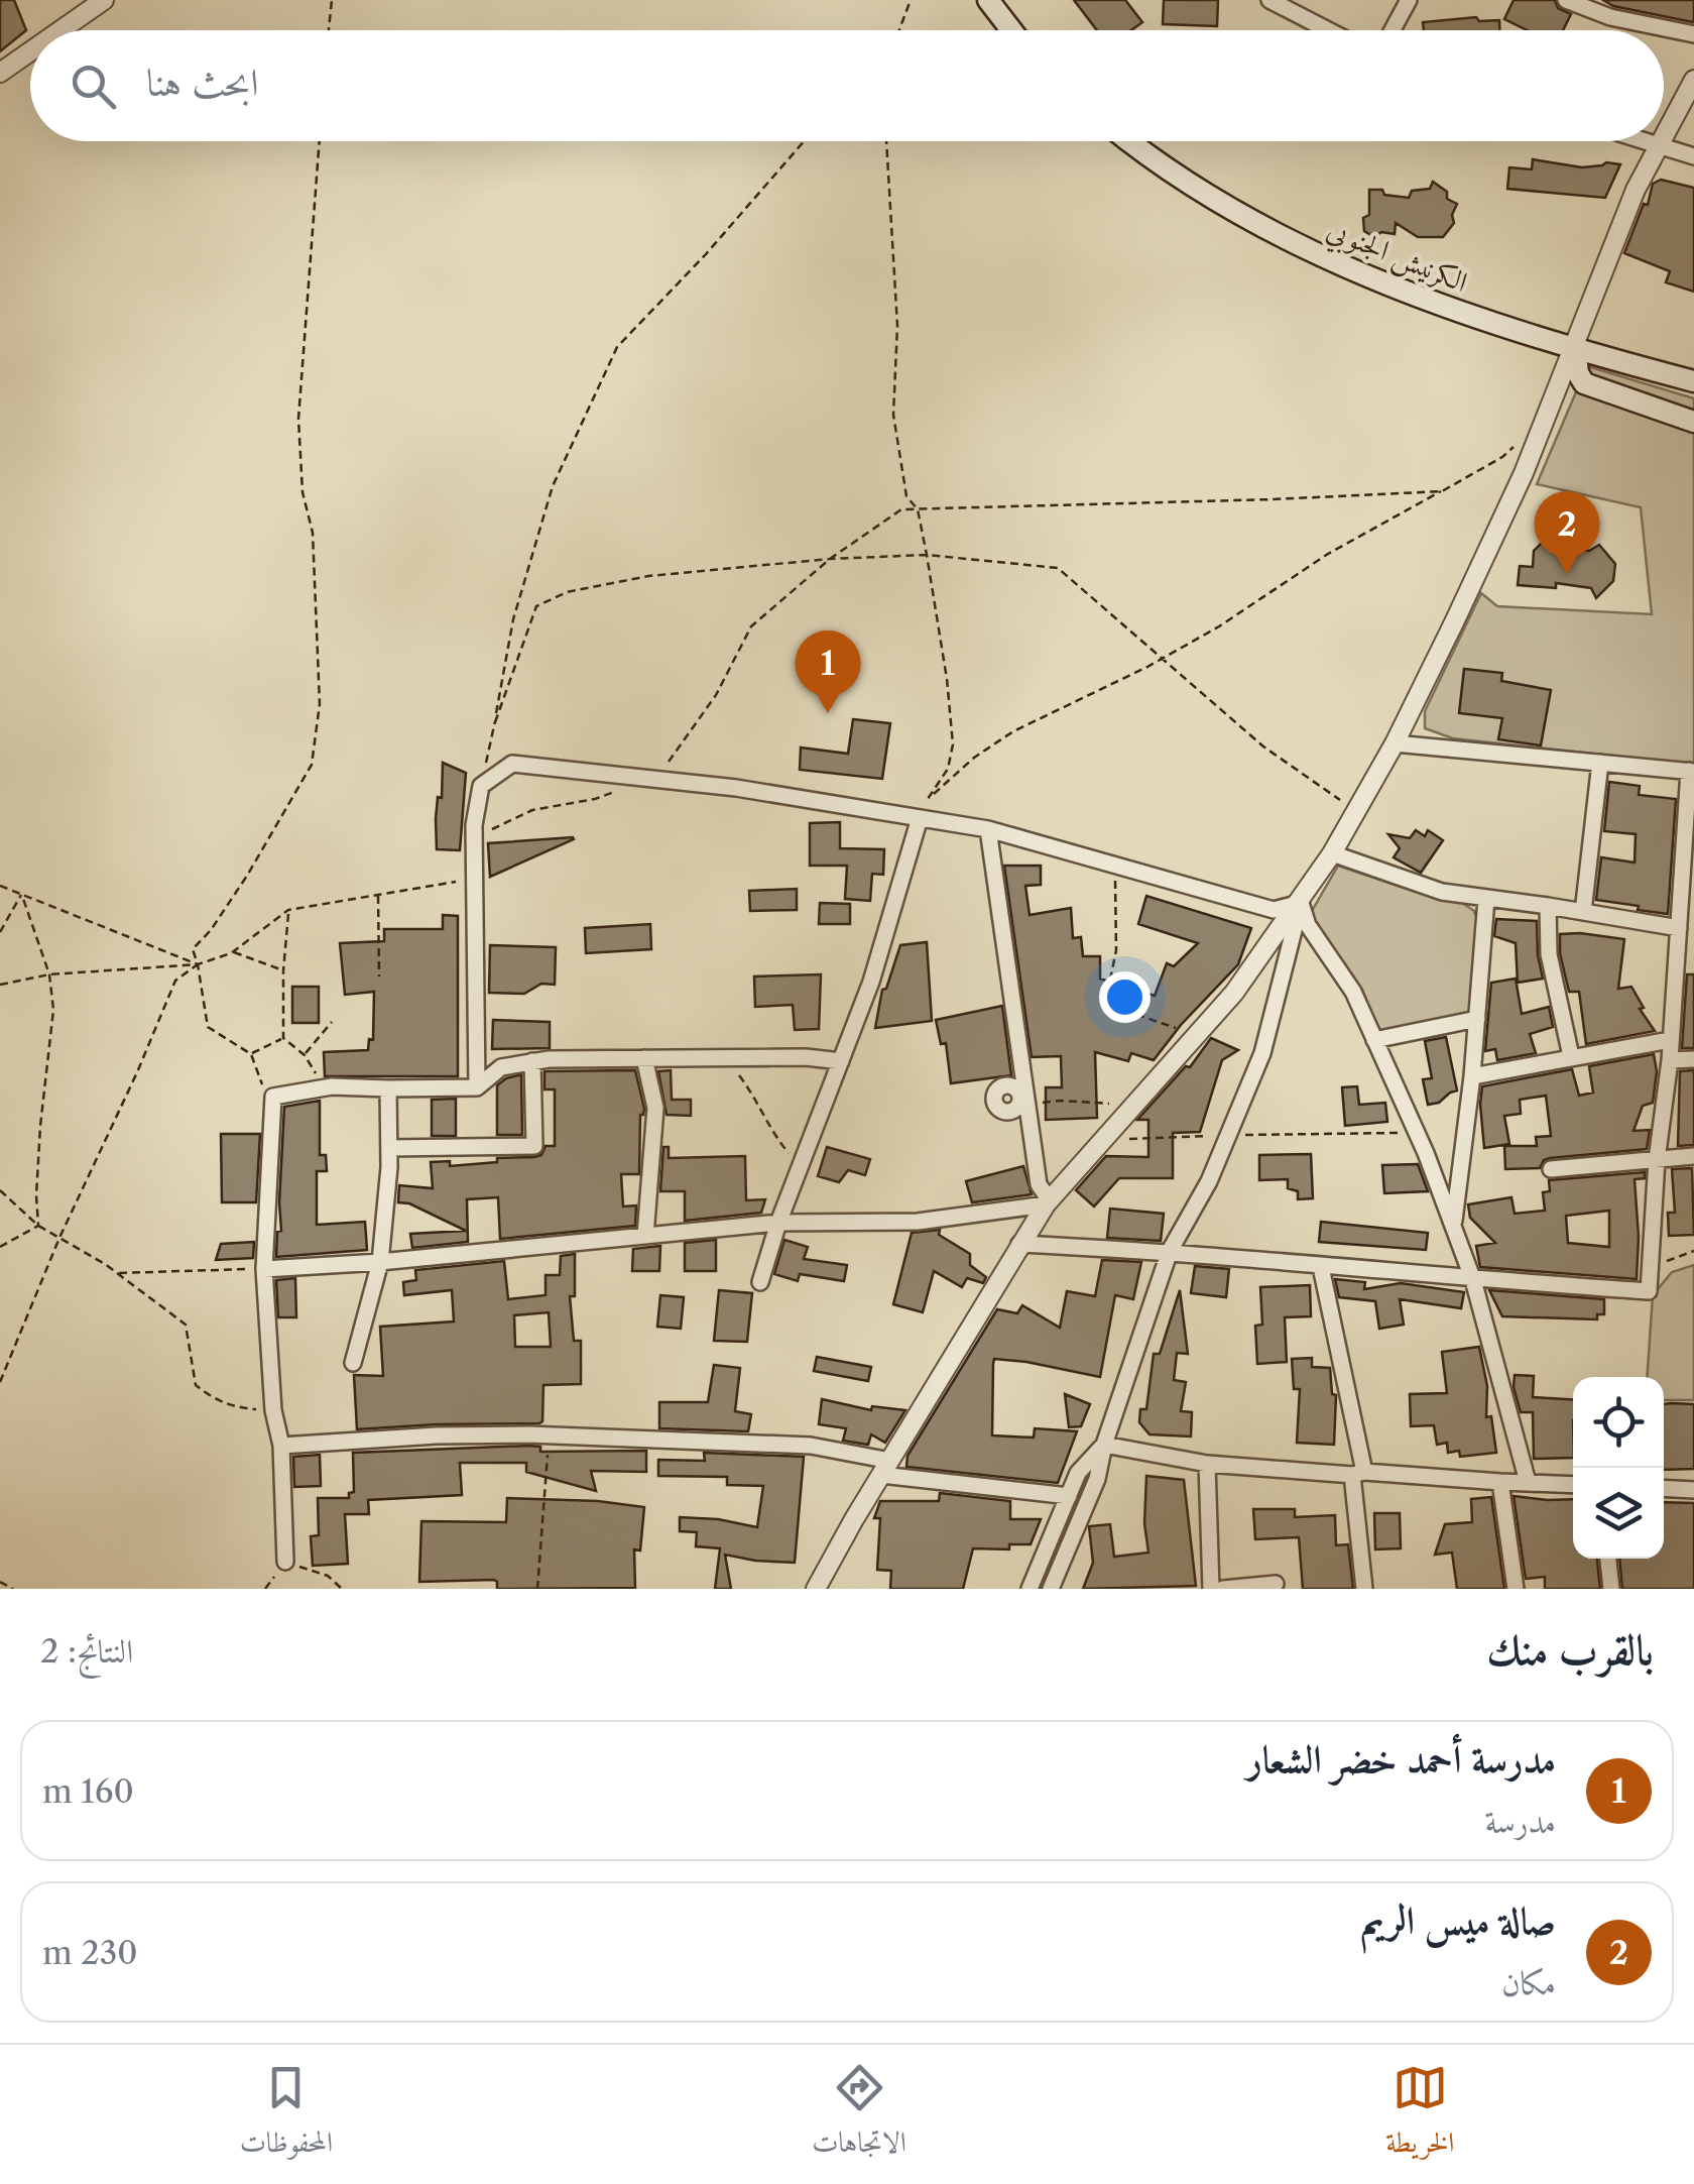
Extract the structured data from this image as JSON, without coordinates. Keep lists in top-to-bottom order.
{
  "streets": {
    "main road": ["الكرنيش الجنوبي"]
  },
  "page": {
    "search": "ابحث هنا",
    "pins": ["2", "1"],
    "heading": ["بالقرب منك", "النتائج: 2"],
    "list": [
      {
        "mark": "1",
        "name": "مدرسة أحمد خضر الشعار",
        "note": "مدرسة",
        "value": "160 m"
      },
      {
        "mark": "2",
        "name": "صالة ميس الريم",
        "note": "مكان",
        "value": "230 m"
      }
    ],
    "nav": ["الخريطة", "الاتجاهات", "المحفوظات"]
  }
}
